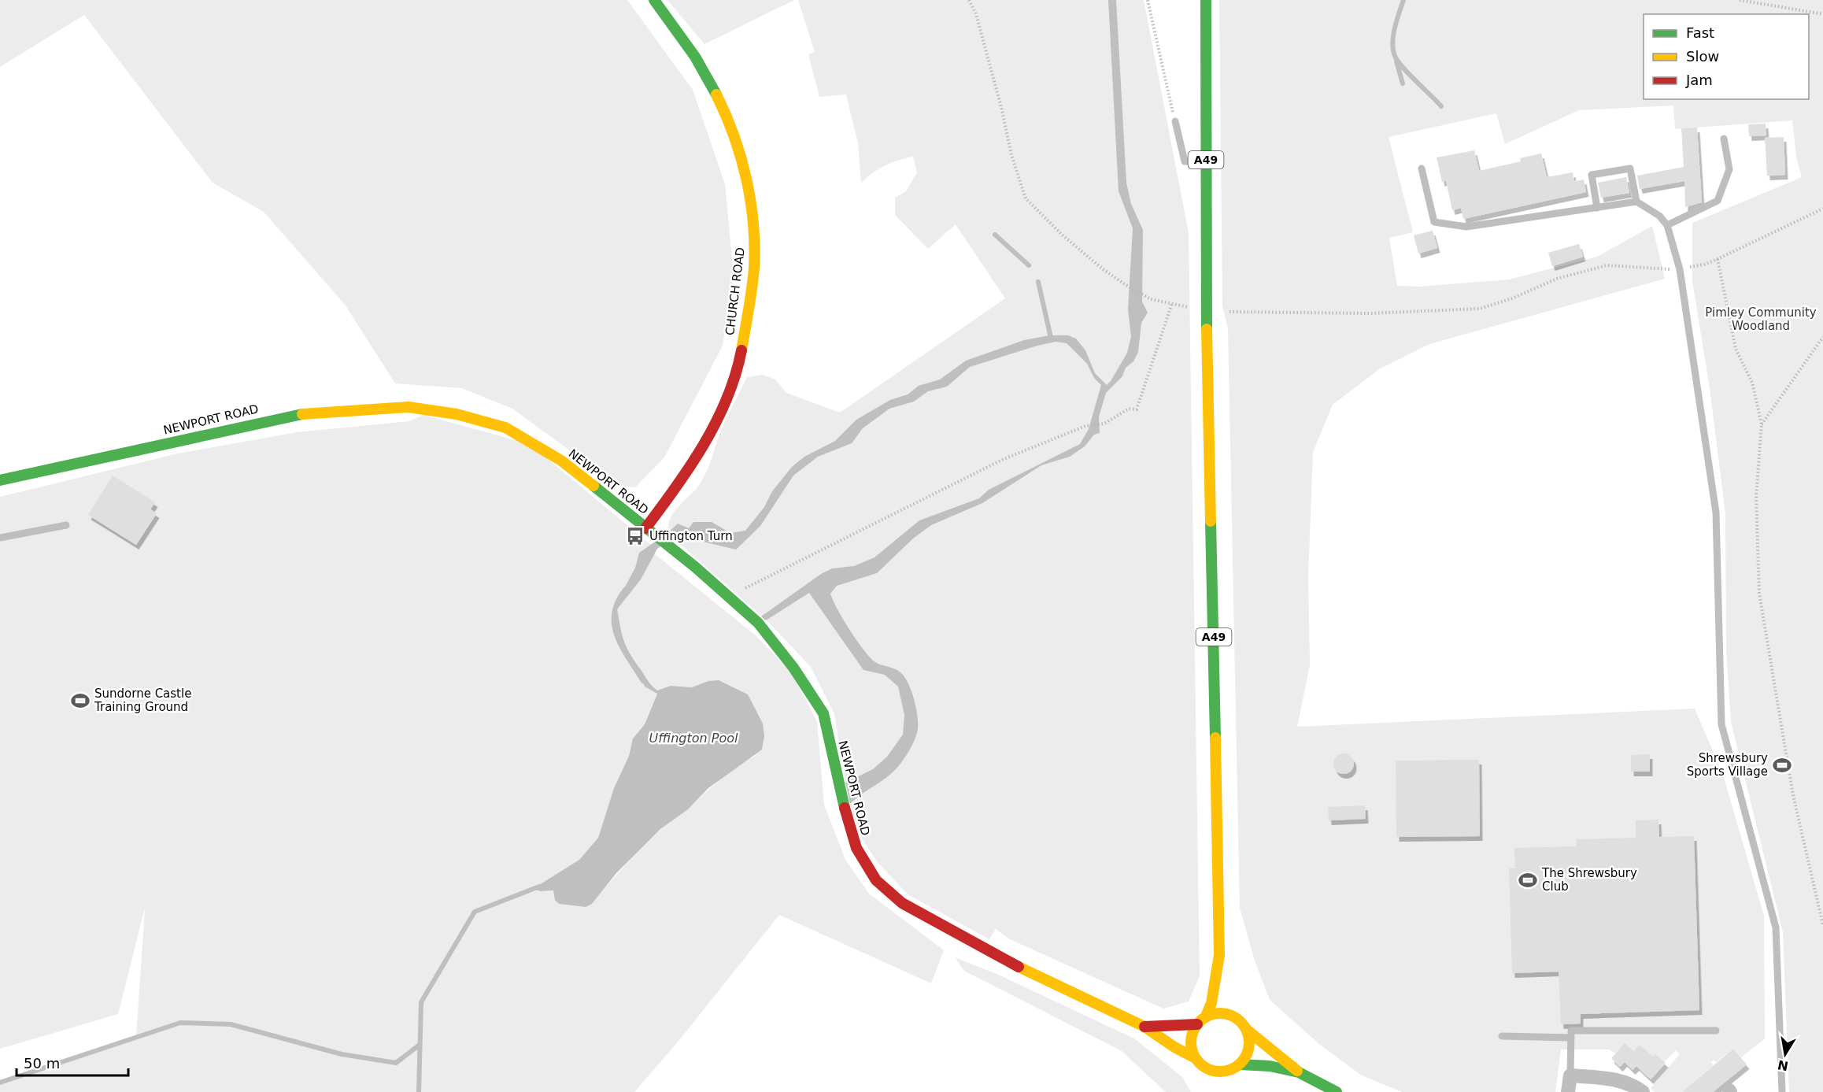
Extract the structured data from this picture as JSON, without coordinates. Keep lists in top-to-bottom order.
{
  "streets": {
    "main road": ["A49", "CHURCH ROAD", "NEWPORT ROAD"]
  },
  "crossings": [
    ["A49", "NEWPORT ROAD"],
    ["CHURCH ROAD", "NEWPORT ROAD"]
  ],
  "water": ["Uffington Pool"],
  "parks": ["Pimley Community Woodland"],
  "places": {
    "bus stop": ["Uffington Turn"],
    "sports": ["Sundorne Castle Training Ground", "Shrewsbury Sports Village", "The Shrewsbury Club"]
  },
  "legend": ["Fast", "Slow", "Jam"],
  "scale_bar": "50 m",
  "north": "bottom"
}
